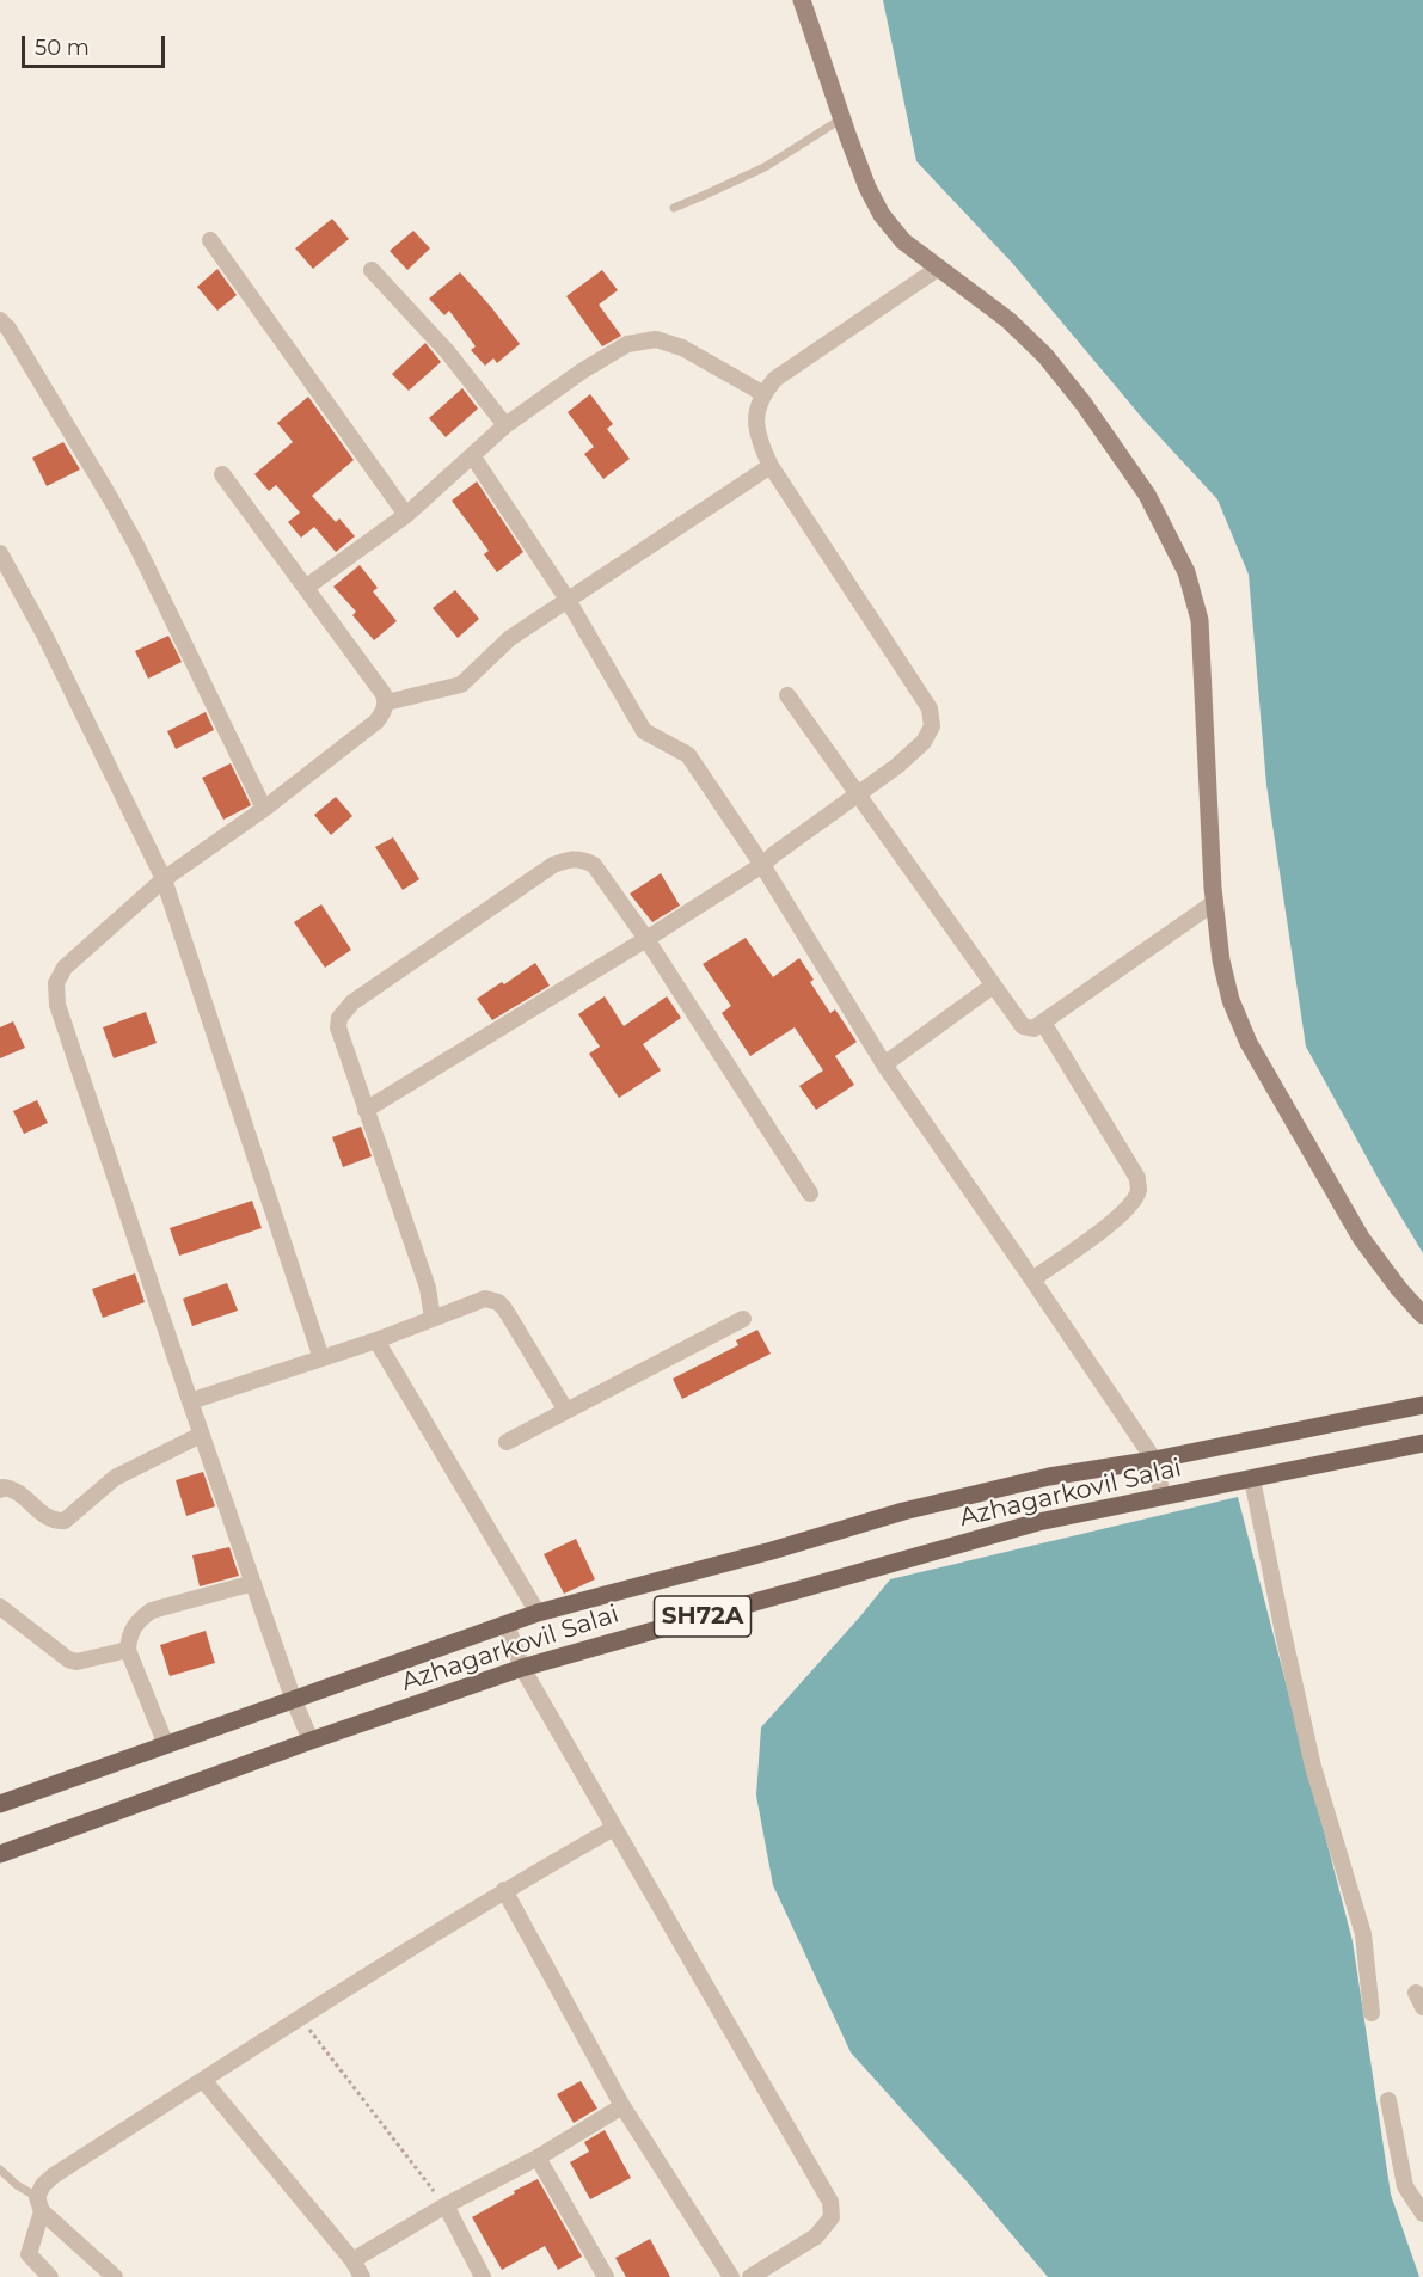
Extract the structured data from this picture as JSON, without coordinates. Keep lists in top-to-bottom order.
{
  "streets": {
    "main road": ["Azhagarkovil Salai", "SH72A"]
  },
  "scale_bar": "50 m"
}
